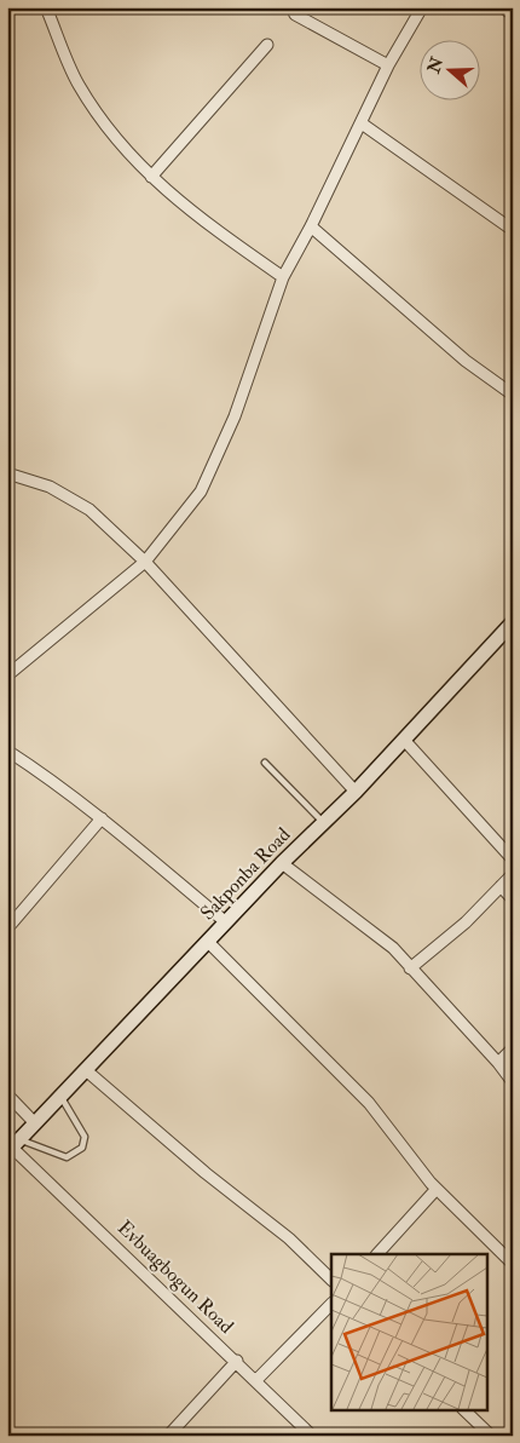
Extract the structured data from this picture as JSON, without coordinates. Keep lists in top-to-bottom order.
{
  "streets": {
    "main road": ["Sakponba Road"],
    "street": ["Evbuagbogun Road"]
  },
  "crossings": [
    ["Sakponba Road", "Evbuagbogun Road"]
  ],
  "north": "left"
}
